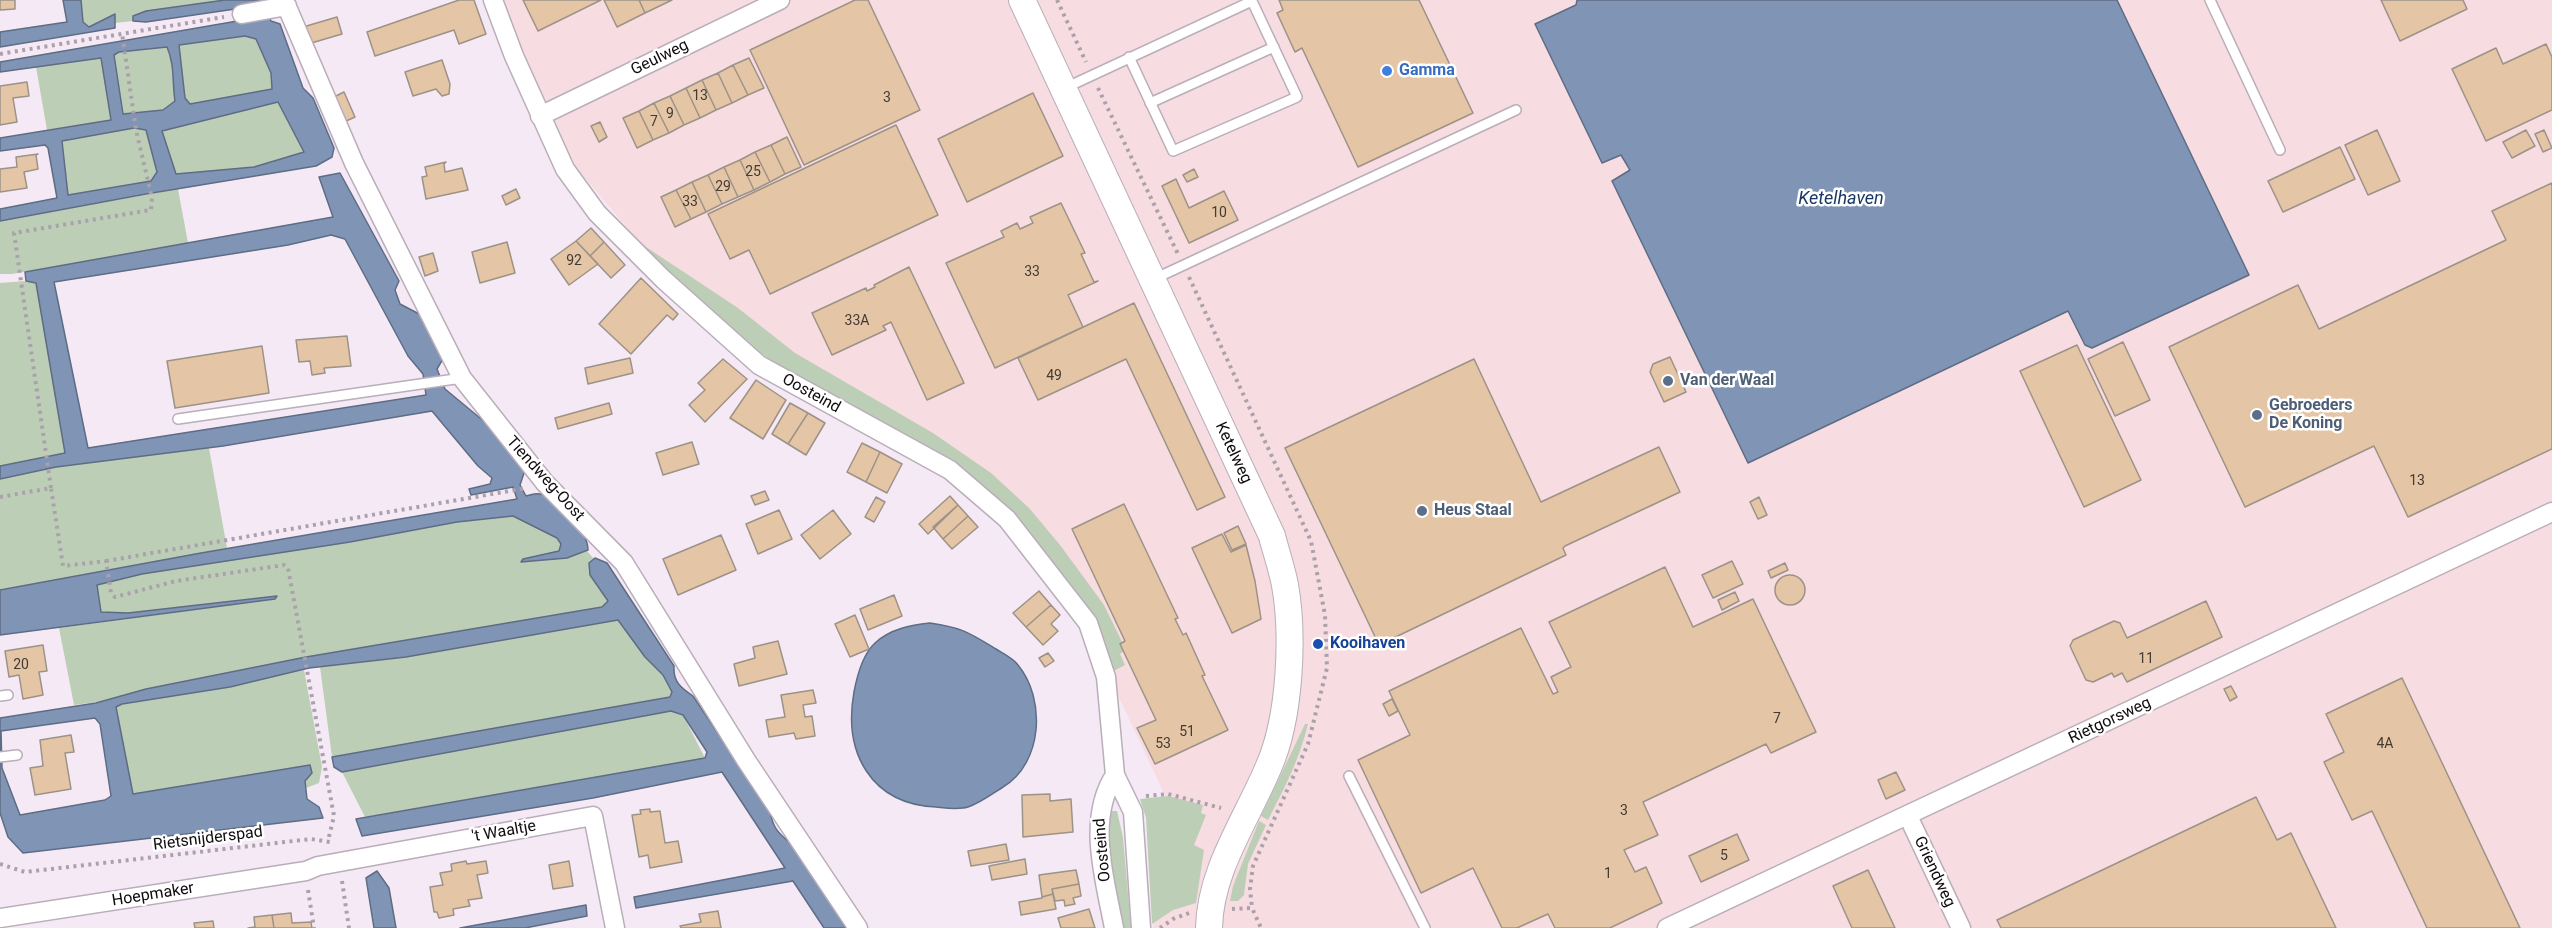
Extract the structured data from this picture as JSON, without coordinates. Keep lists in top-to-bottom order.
{
  "streets": {
    "street": [
      "Geulweg",
      "Oosteind",
      "Ketelweg",
      "Tiendweg-Oost",
      "Rietgorsweg",
      "'t Waaltje",
      "Griendweg",
      "Hoepmaker"
    ],
    "path": ["Rietsnijderspad"]
  },
  "crossings": [
    ["Geulweg", "Oosteind"],
    ["Rietgorsweg", "Griendweg"],
    ["'t Waaltje", "Hoepmaker"]
  ],
  "water": ["Ketelhaven"],
  "places": [
    "Gamma",
    "Van der Waal",
    "Gebroeders De Koning",
    "Heus Staal",
    "Kooihaven"
  ],
  "house_numbers": [
    "13",
    "3",
    "9",
    "7",
    "25",
    "29",
    "33",
    "10",
    "92",
    "33",
    "33A",
    "49",
    "13",
    "11",
    "20",
    "7",
    "51",
    "53",
    "4A",
    "3",
    "5",
    "1"
  ]
}
